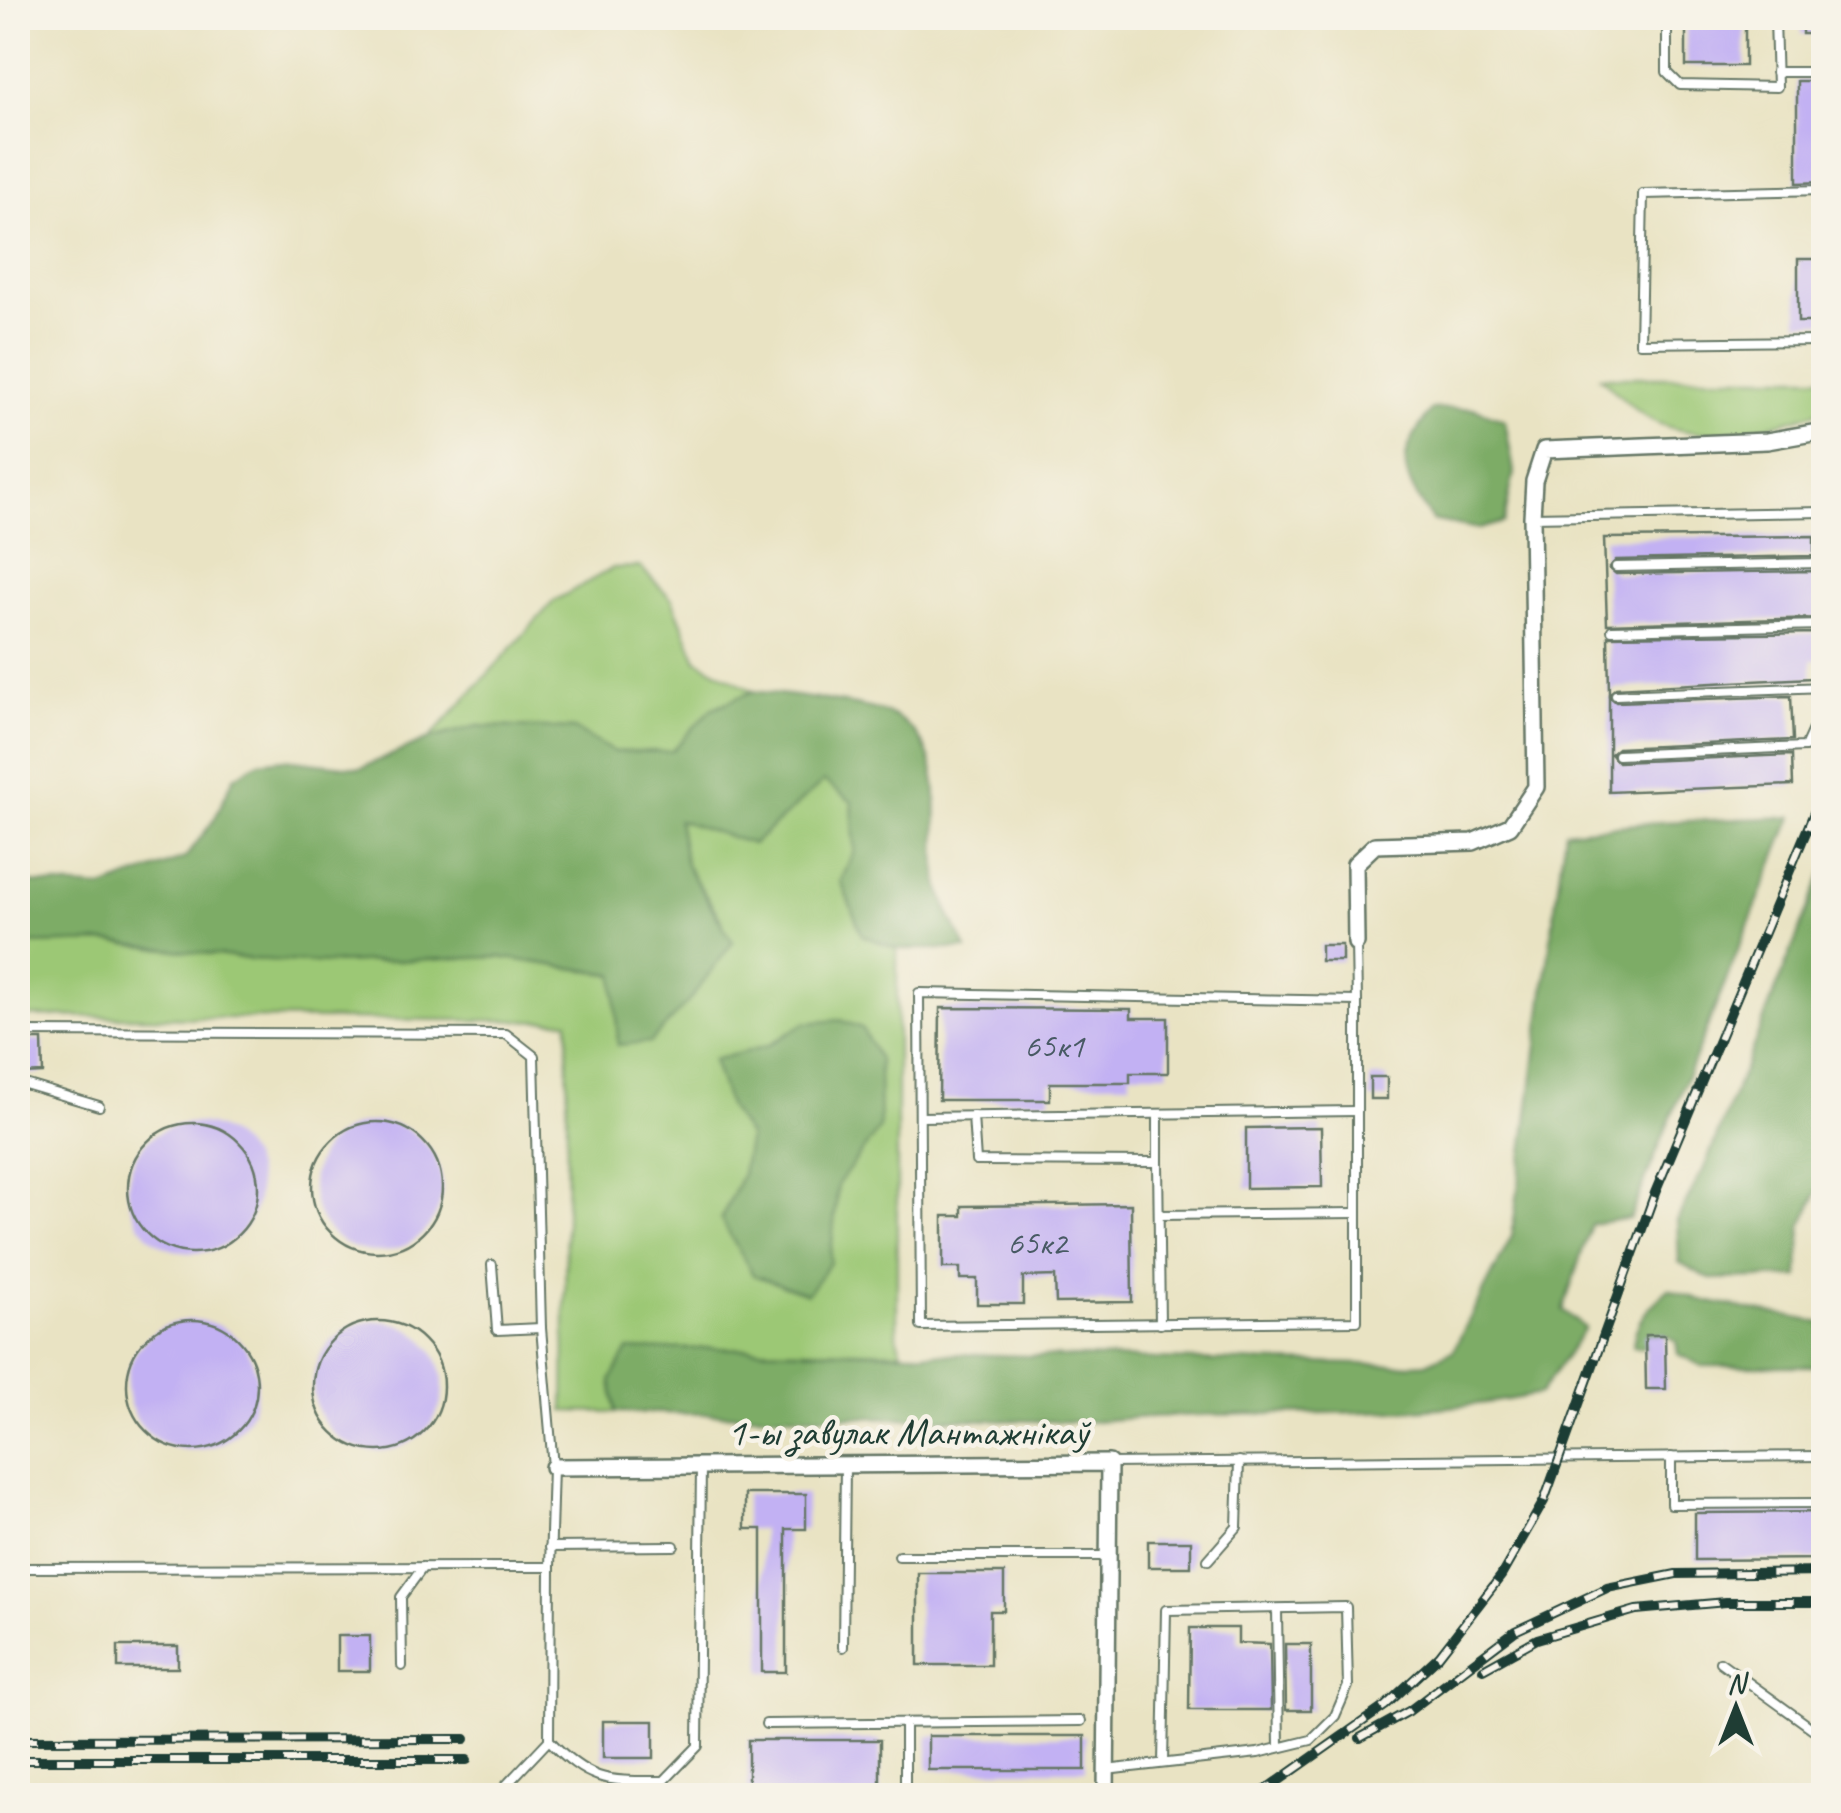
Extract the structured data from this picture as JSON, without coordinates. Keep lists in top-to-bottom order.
{
  "streets": {
    "street": ["1-ы завулак Мантажнікаў"]
  },
  "house_numbers": ["65к1", "65к2"],
  "north": "top"
}
